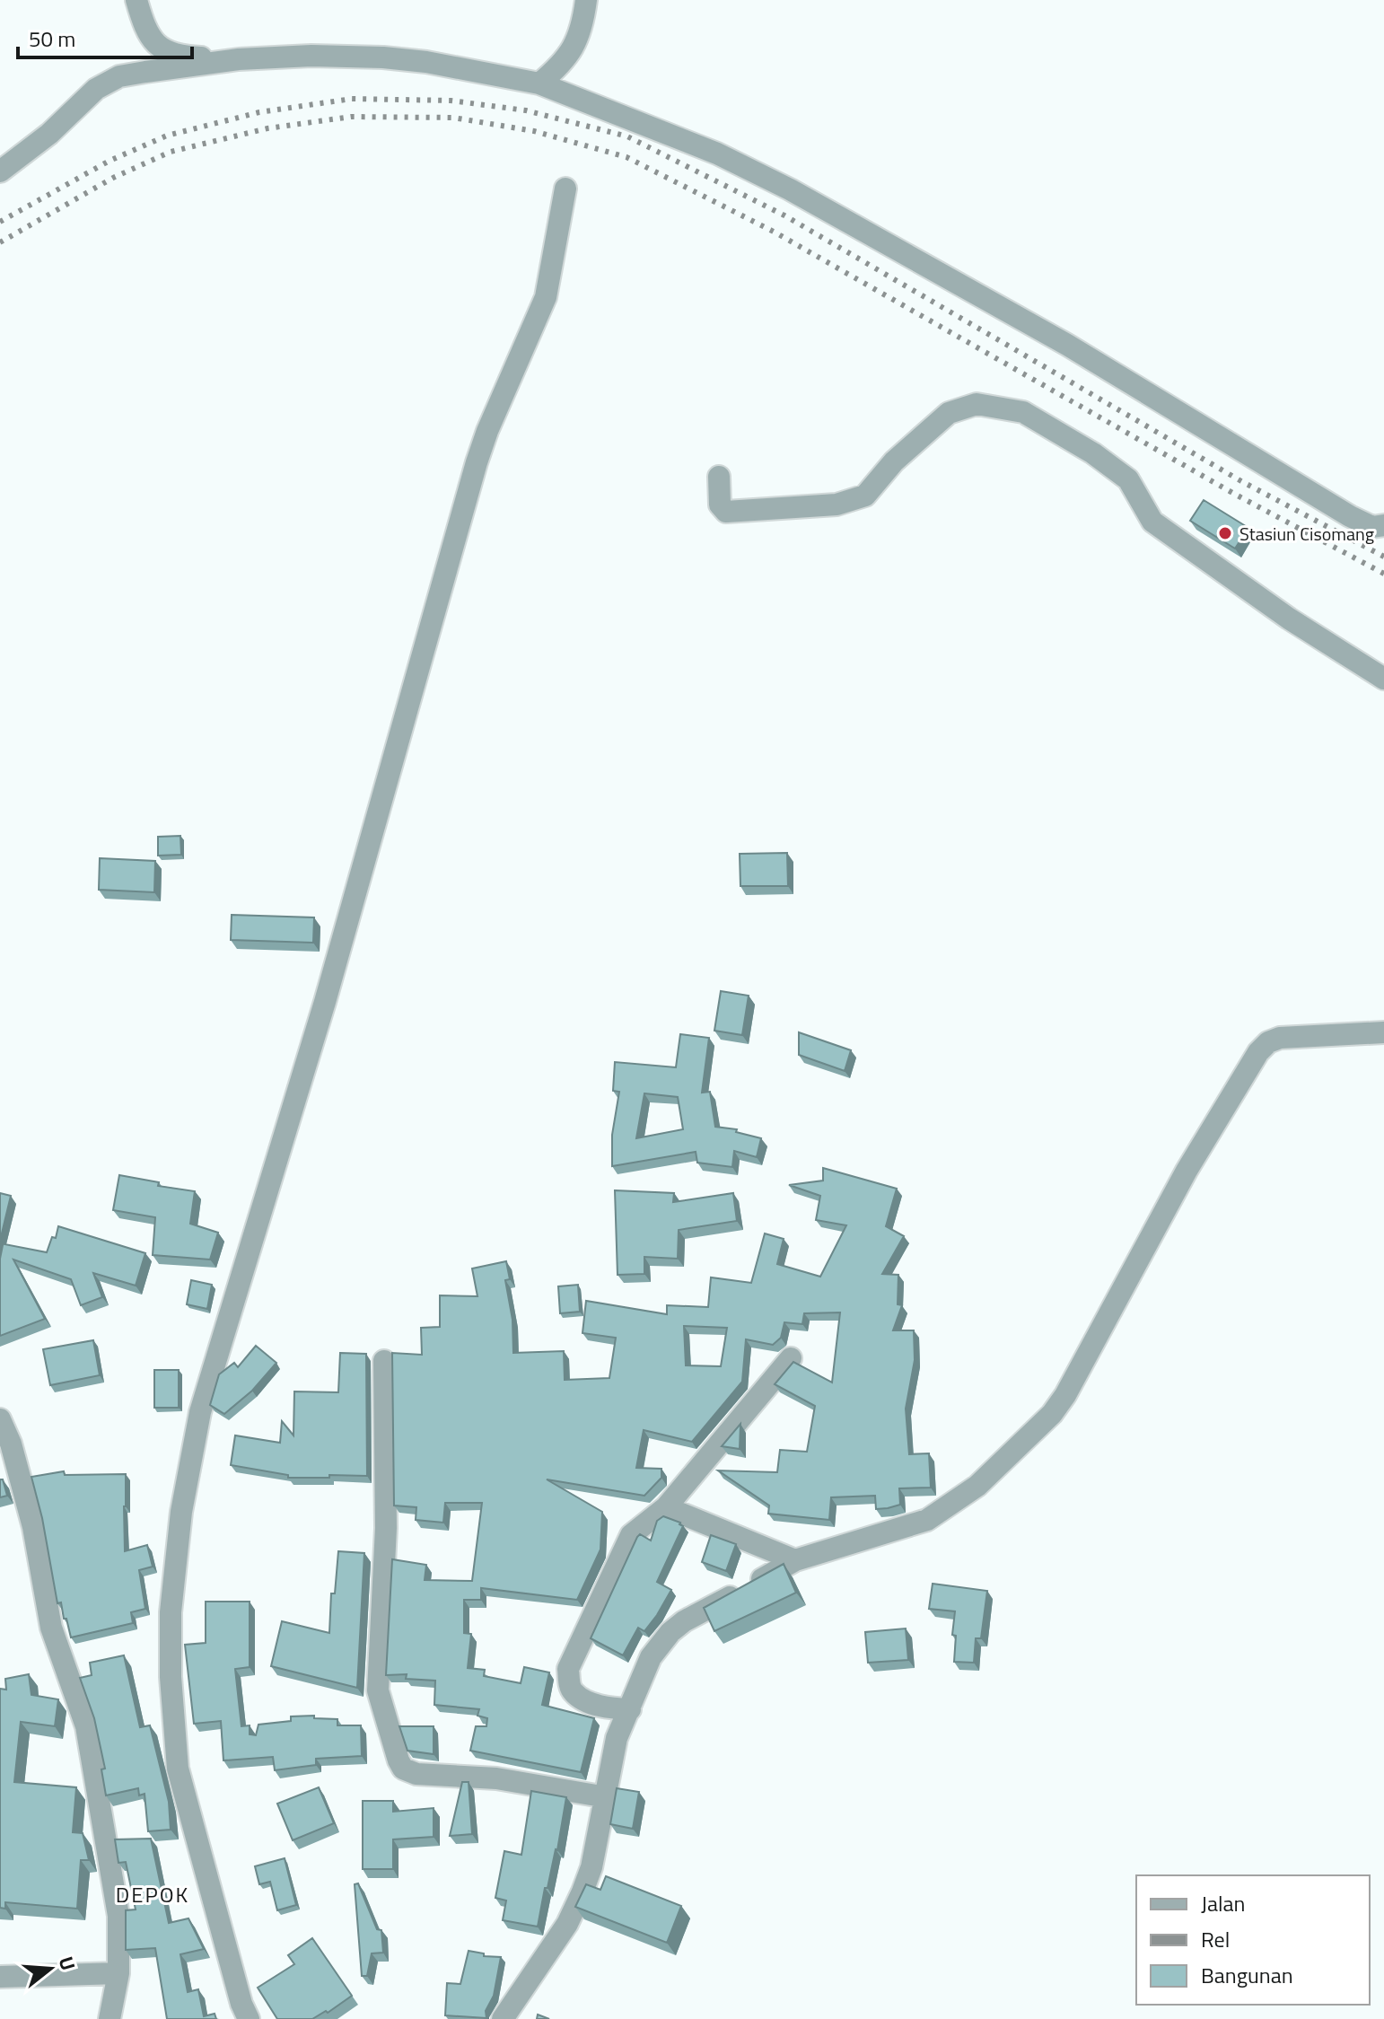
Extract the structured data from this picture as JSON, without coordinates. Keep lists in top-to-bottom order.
{
  "districts": ["DEPOK"],
  "places": ["Stasiun Cisomang"],
  "legend": ["Jalan", "Rel", "Bangunan"],
  "scale_bar": "50 m",
  "north": "right"
}
